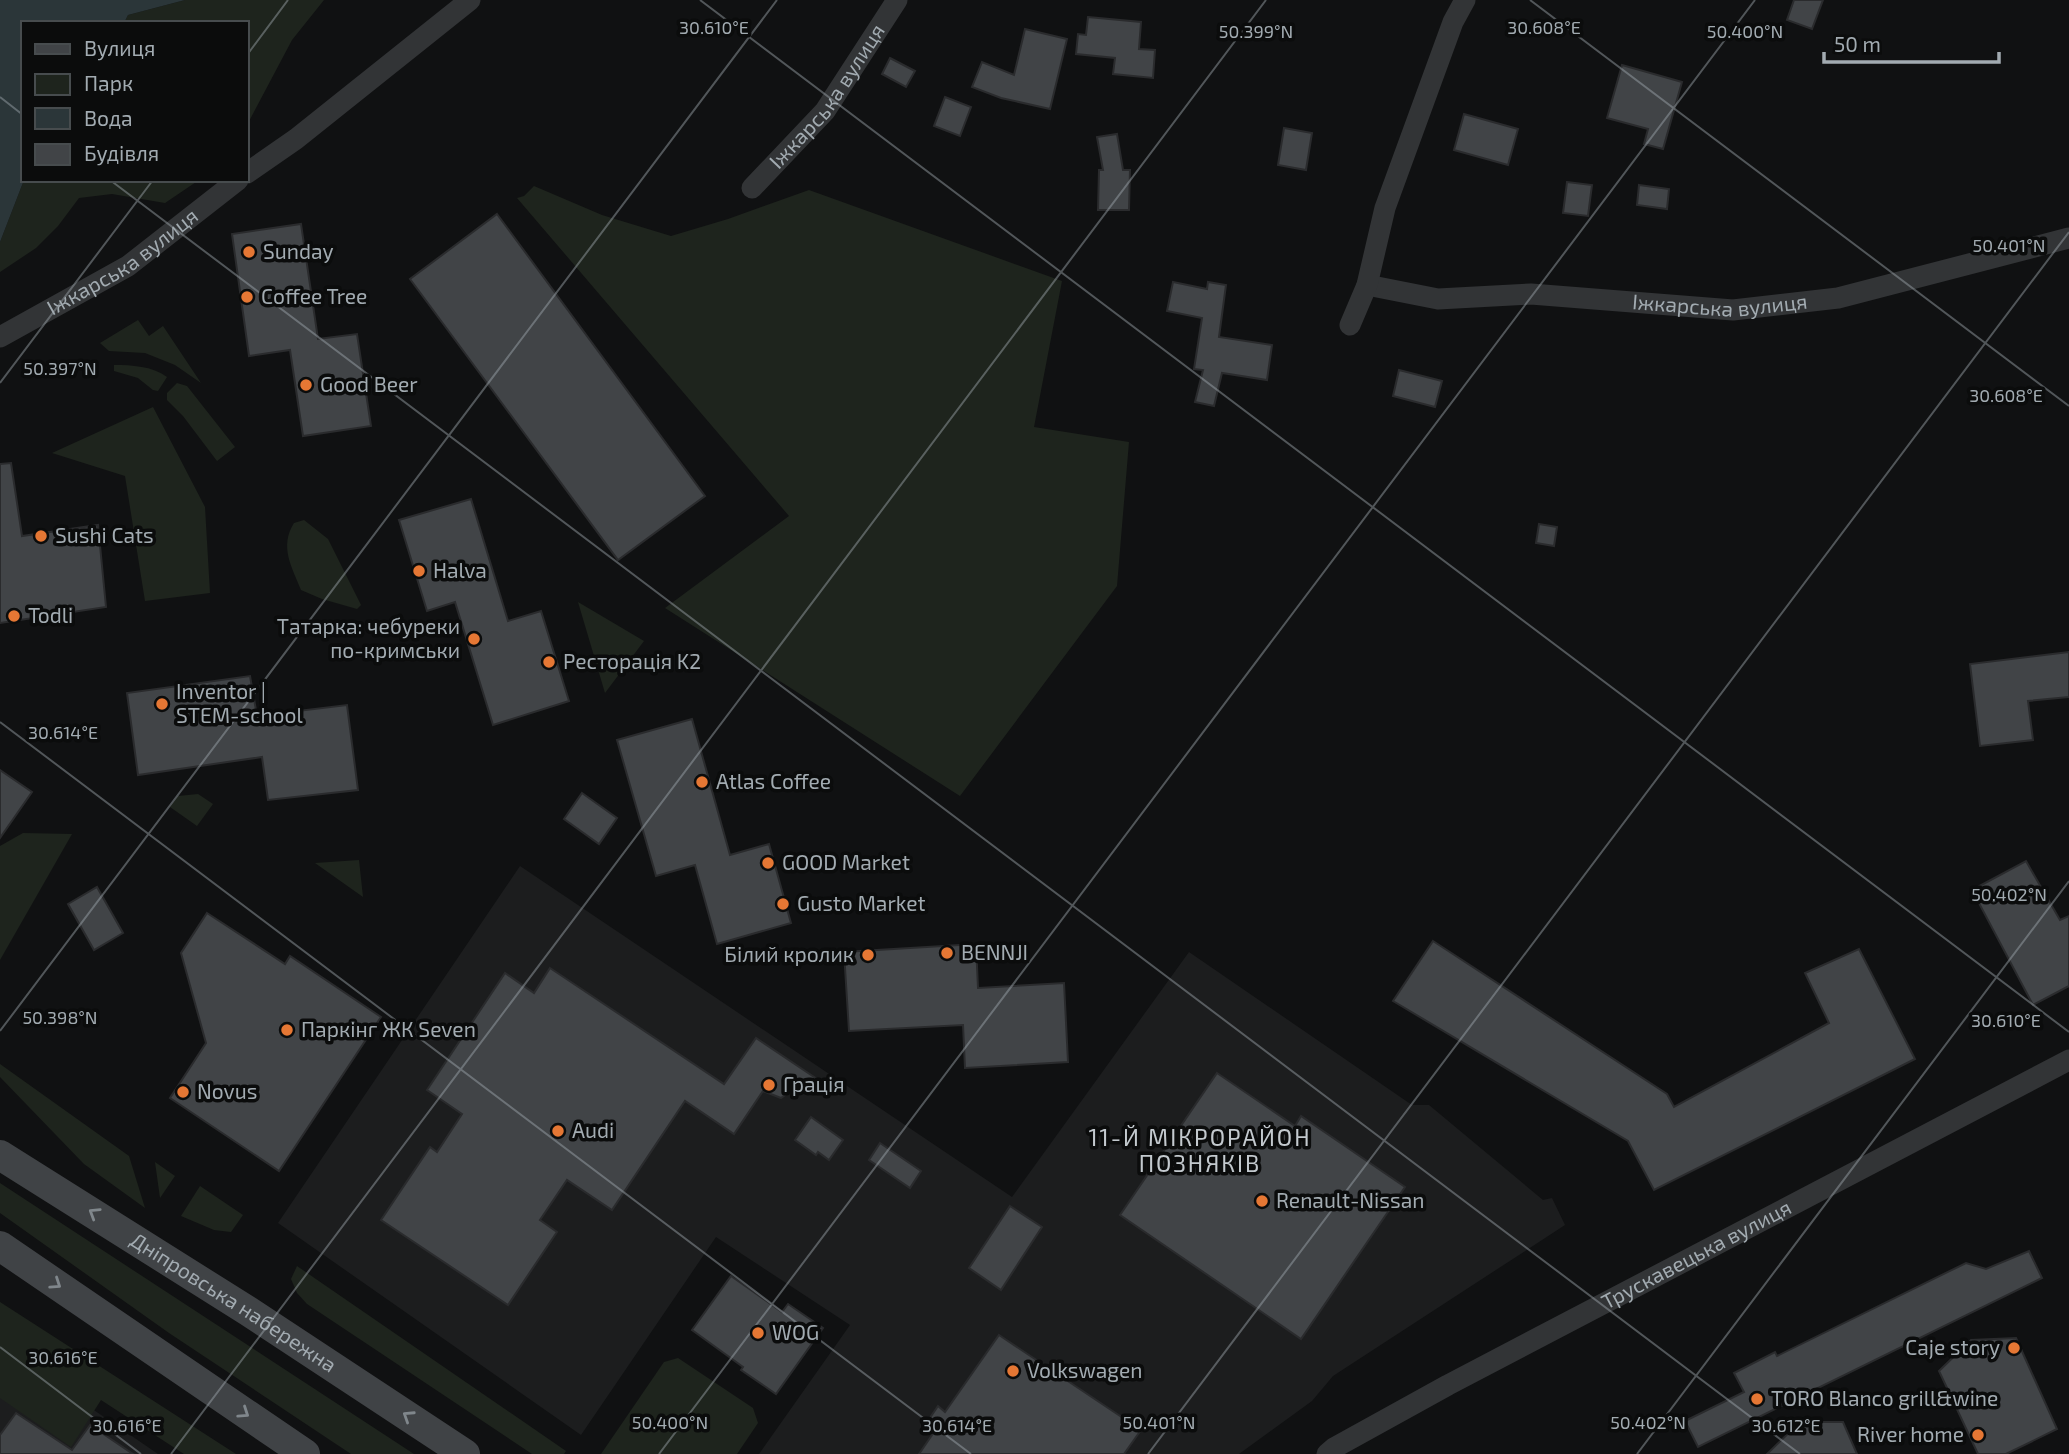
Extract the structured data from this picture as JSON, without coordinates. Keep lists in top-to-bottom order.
{
  "streets": {
    "main road": ["Дніпровська набережна"],
    "street": ["Іжкарська вулиця", "Трускавецька вулиця"]
  },
  "districts": ["11-Й МІКРОРАЙОН ПОЗНЯКІВ"],
  "places": [
    "Sunday",
    "Coffee Tree",
    "Good Beer",
    "Sushi Cats",
    "Halva",
    "Todli",
    "Татарка: чебуреки по-кримськи",
    "Ресторація K2",
    "Inventor | STEM-school",
    "Atlas Coffee",
    "GOOD Market",
    "Gusto Market",
    "BENNJI",
    "Білий кролик",
    "Паркінг ЖК Seven",
    "Грація",
    "Novus",
    "Audi",
    "Renault-Nissan",
    "WOG",
    "Caje story",
    "Volkswagen",
    "TORO Blanco grill&wine",
    "River home"
  ],
  "legend": [
    "Вулиця",
    "Парк",
    "Вода",
    "Будівля"
  ],
  "scale_bar": "50 m",
  "coordinates": [
    "30.610°E",
    "30.608°E",
    "50.399°N",
    "50.400°N",
    "50.401°N",
    "50.397°N",
    "30.614°E",
    "50.402°N",
    "50.398°N",
    "30.616°E",
    "30.612°E"
  ]
}
